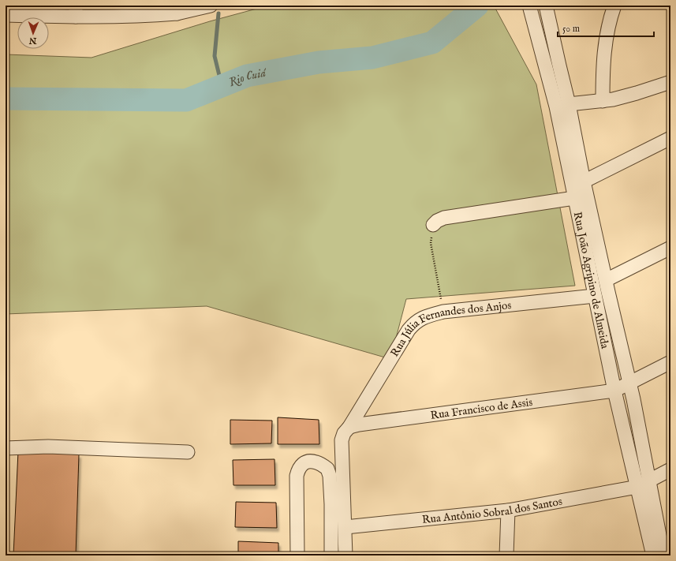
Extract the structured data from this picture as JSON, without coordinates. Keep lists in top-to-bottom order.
{
  "streets": {
    "street": [
      "Rua João Agripino de Almeida",
      "Rua Júlia Fernandes dos Anjos",
      "Rua Francisco de Assis",
      "Rua Antônio Sobral dos Santos"
    ]
  },
  "crossings": [
    ["Rua João Agripino de Almeida", "Rua Júlia Fernandes dos Anjos"],
    ["Rua João Agripino de Almeida", "Rua Francisco de Assis"],
    ["Rua João Agripino de Almeida", "Rua Antônio Sobral dos Santos"],
    ["Rua Júlia Fernandes dos Anjos", "Rua Francisco de Assis"],
    ["Rua Júlia Fernandes dos Anjos", "Rua Antônio Sobral dos Santos"]
  ],
  "water": ["Rio Cuiá"],
  "scale_bar": "50 m",
  "north": "bottom"
}
